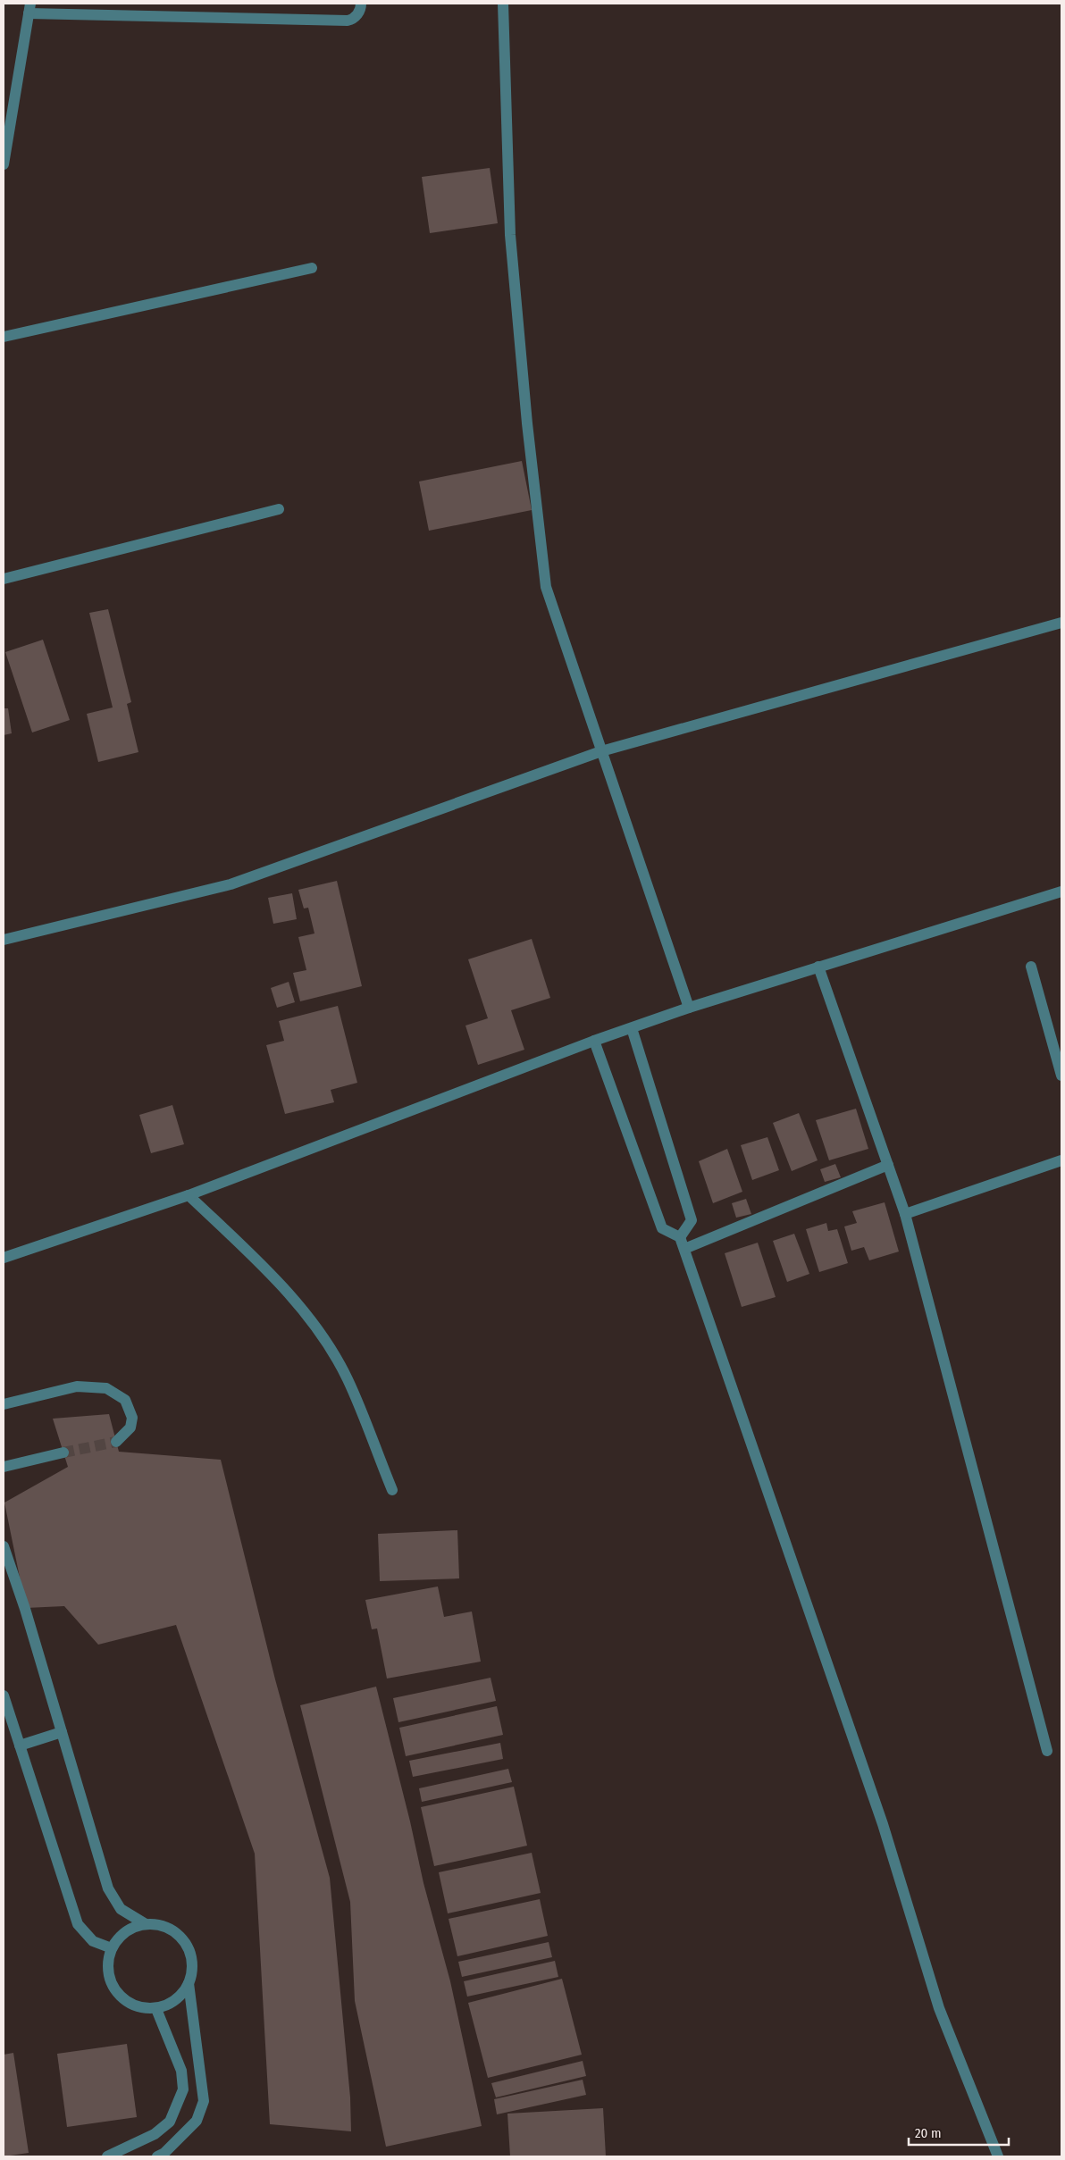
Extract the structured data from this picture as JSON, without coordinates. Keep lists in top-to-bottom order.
{
  "scale_bar": "20 m"
}
